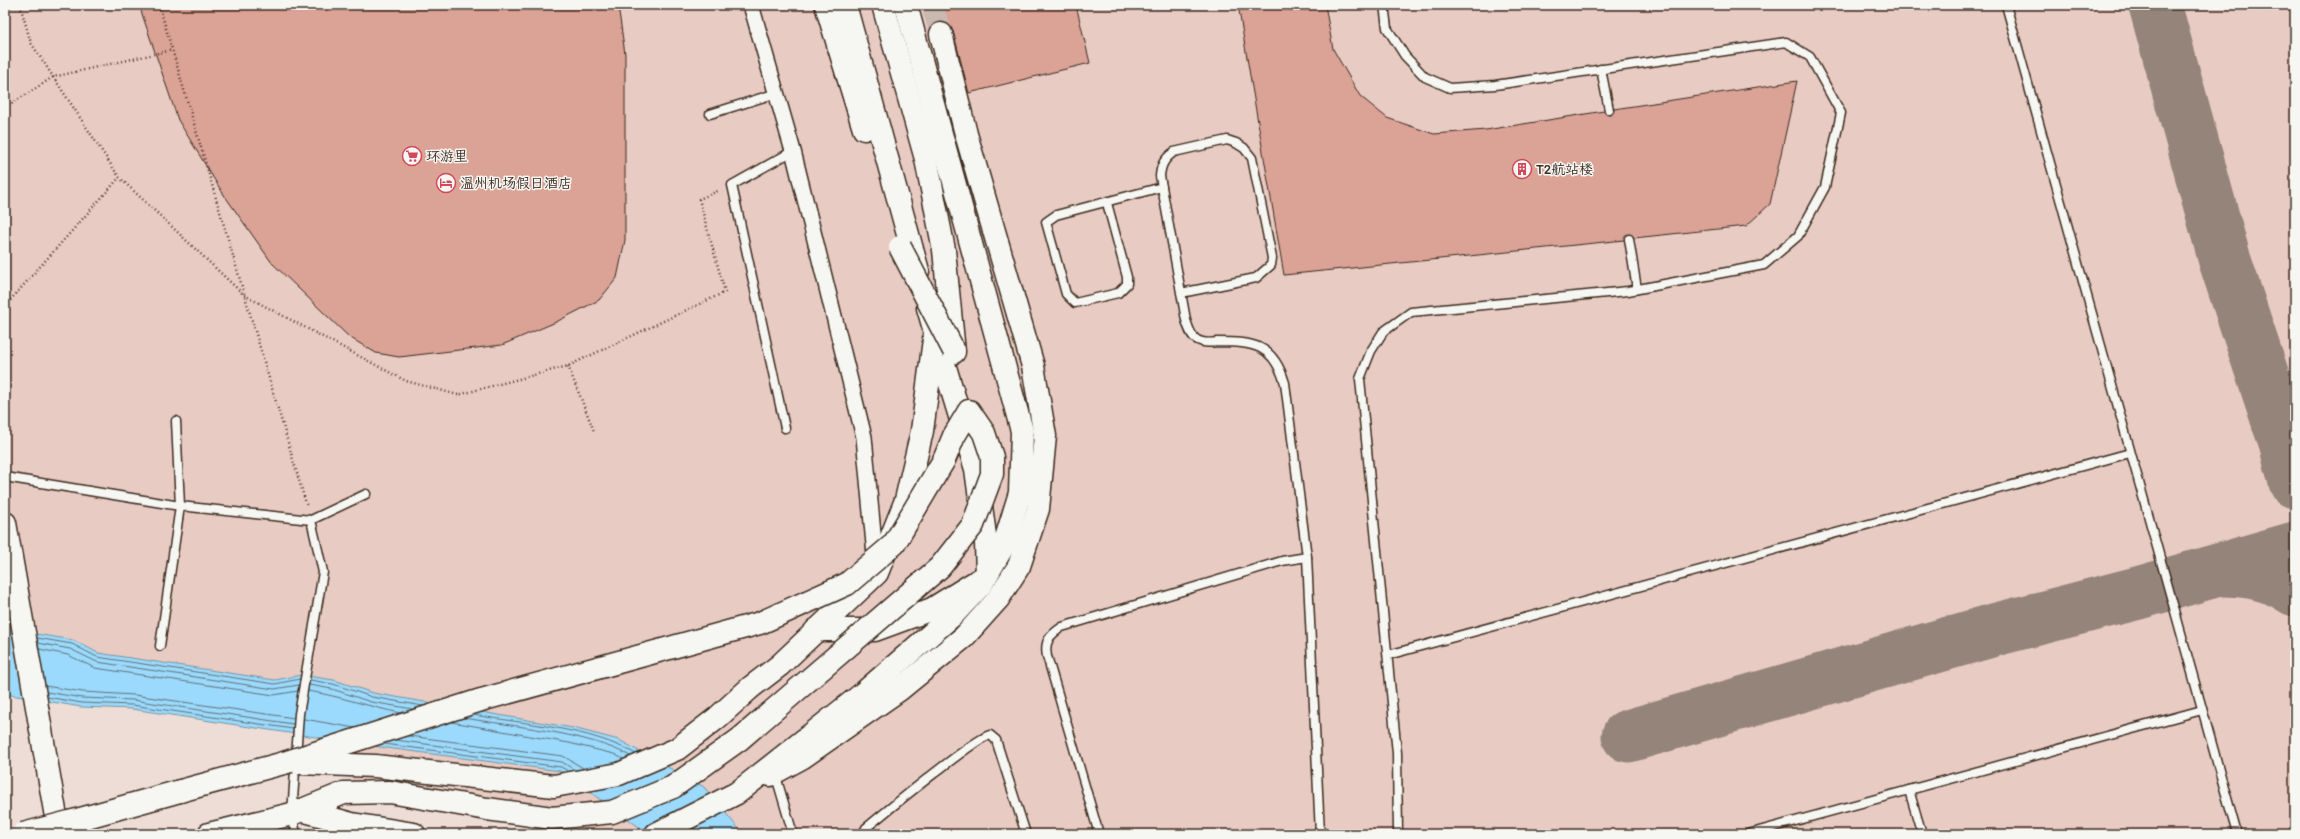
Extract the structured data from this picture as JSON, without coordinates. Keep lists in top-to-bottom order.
{
  "places": {
    "supermarket": ["环游里"],
    "building": ["T2航站楼"],
    "hotel": ["温州机场假日酒店"]
  }
}
